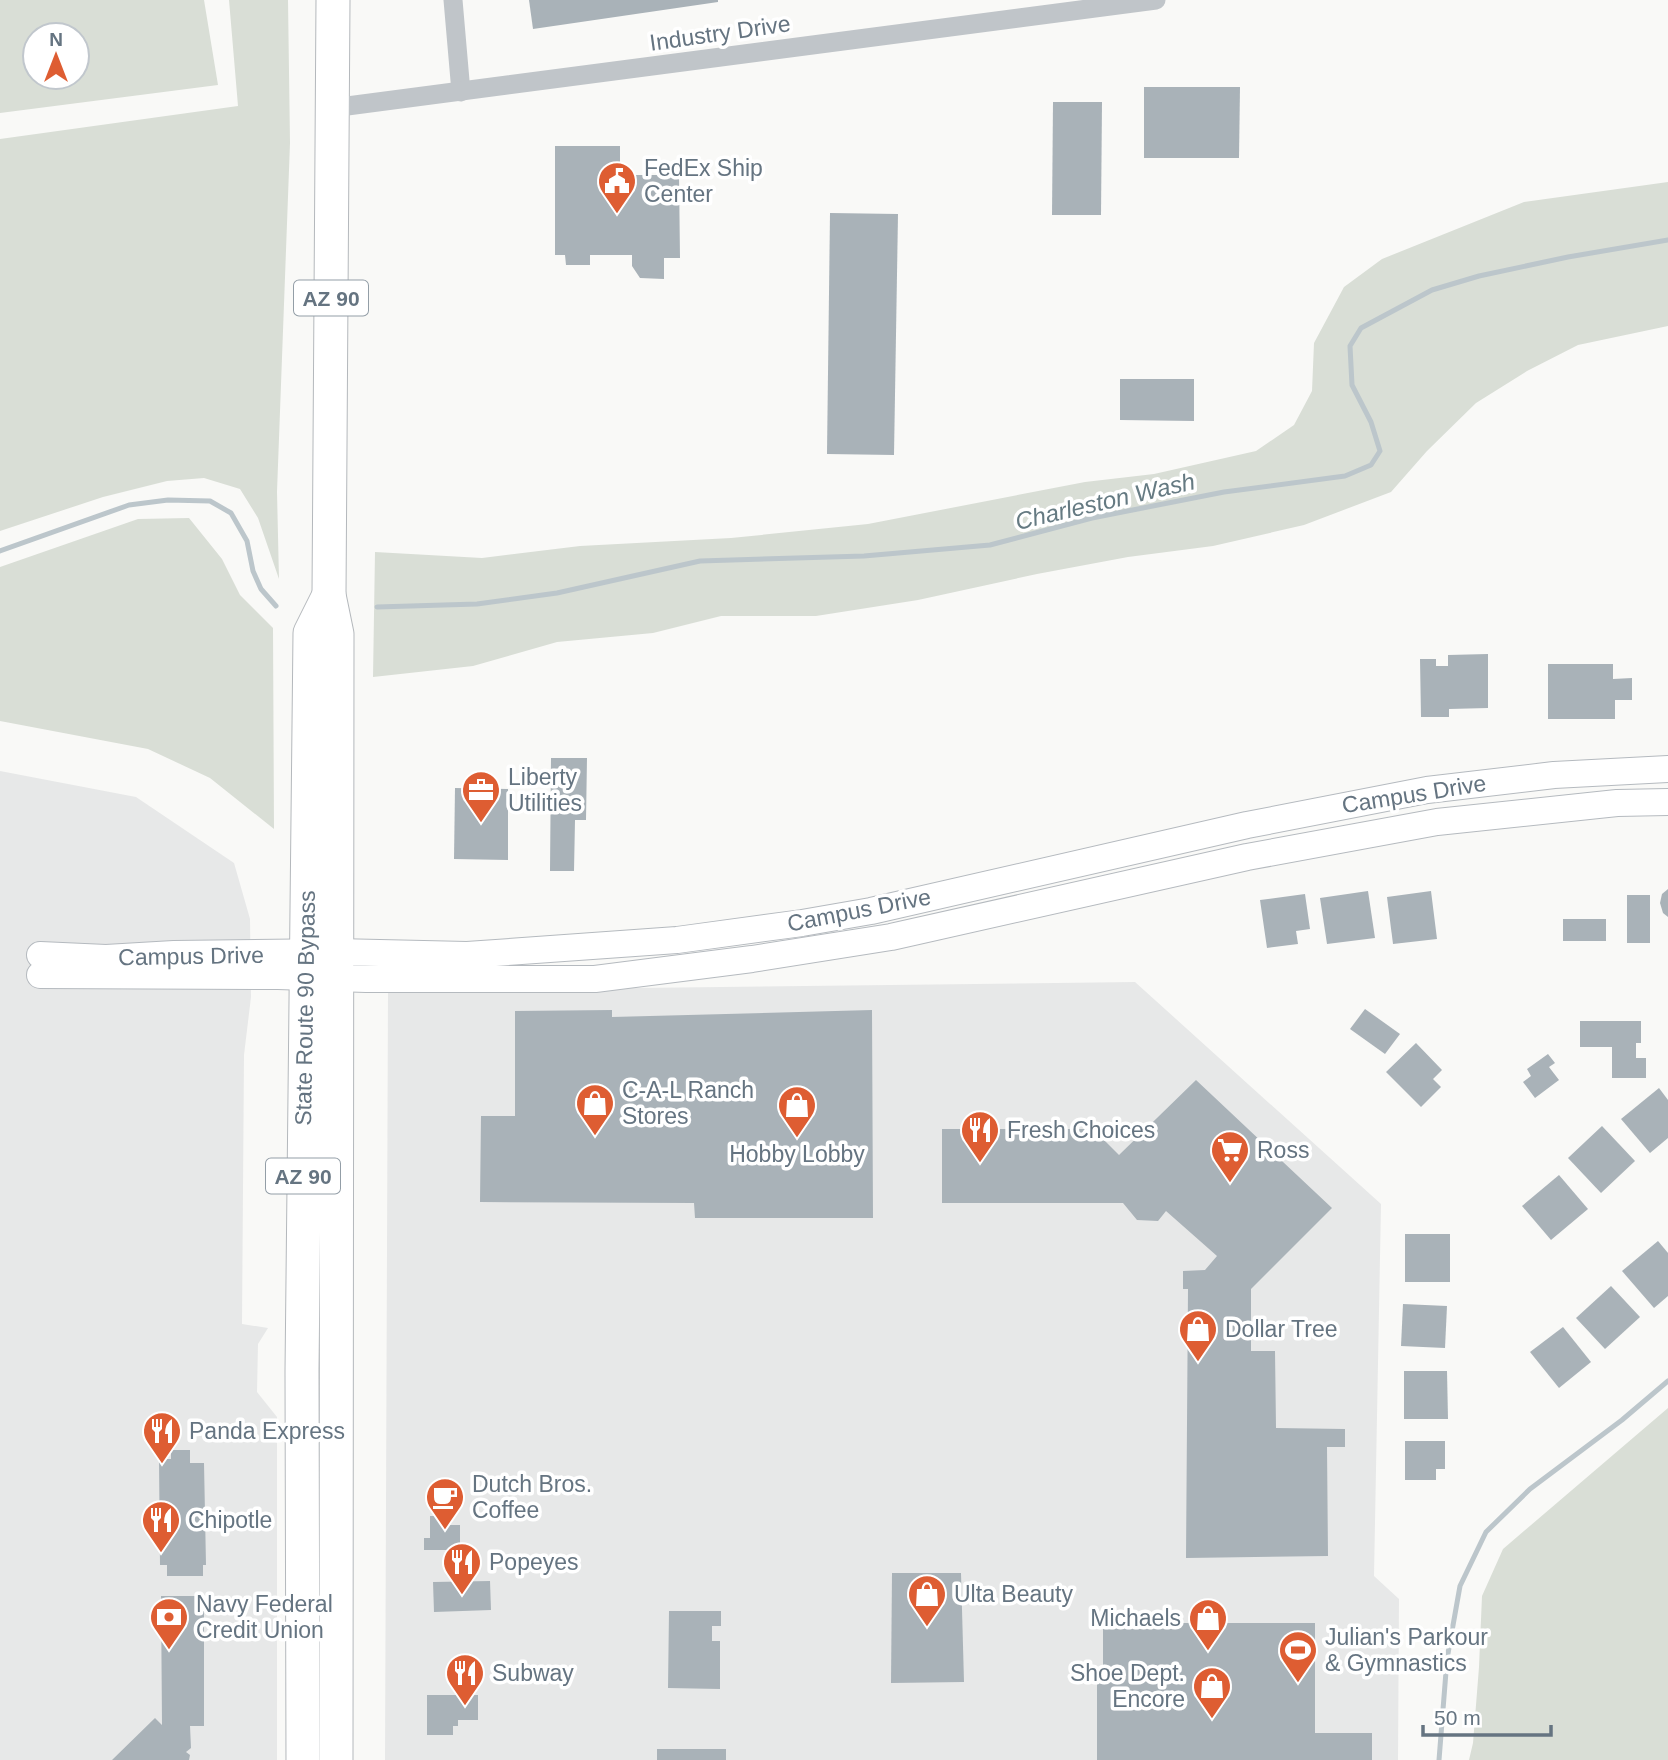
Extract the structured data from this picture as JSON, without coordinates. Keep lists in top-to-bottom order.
{
  "streets": {
    "highway": ["AZ 90", "State Route 90 Bypass"],
    "street": ["Industry Drive", "Campus Drive"]
  },
  "crossings": [
    ["Industry Drive", "State Route 90 Bypass"],
    ["Campus Drive", "State Route 90 Bypass"]
  ],
  "water": ["Charleston Wash"],
  "places": {
    "public building": ["FedEx Ship Center"],
    "office": ["Liberty Utilities"],
    "shop": [
      "C-A-L Ranch Stores",
      "Hobby Lobby",
      "Dollar Tree",
      "Ulta Beauty",
      "Michaels",
      "Shoe Dept. Encore"
    ],
    "restaurant": [
      "Fresh Choices",
      "Panda Express",
      "Chipotle",
      "Popeyes",
      "Subway"
    ],
    "supermarket": ["Ross"],
    "cafe": ["Dutch Bros. Coffee"],
    "bank": ["Navy Federal Credit Union"],
    "sports": ["Julian's Parkour & Gymnastics"]
  },
  "scale_bar": "50 m",
  "north": "top"
}
